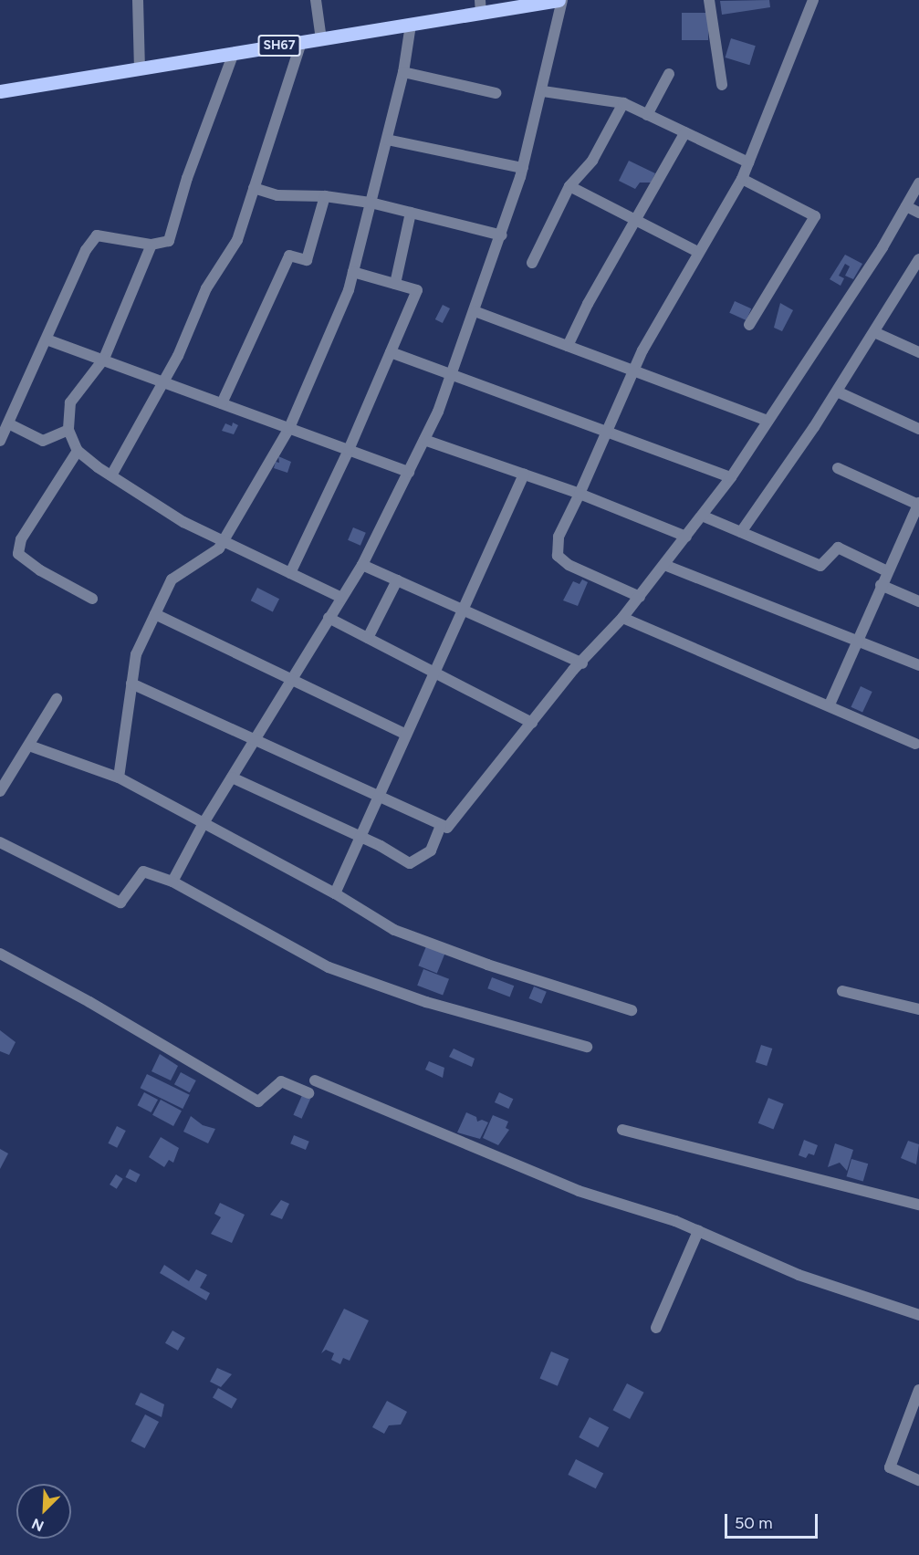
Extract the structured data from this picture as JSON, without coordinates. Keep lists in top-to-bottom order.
{
  "streets": {
    "main road": ["SH67"]
  },
  "scale_bar": "50 m",
  "north": "bottom left"
}
